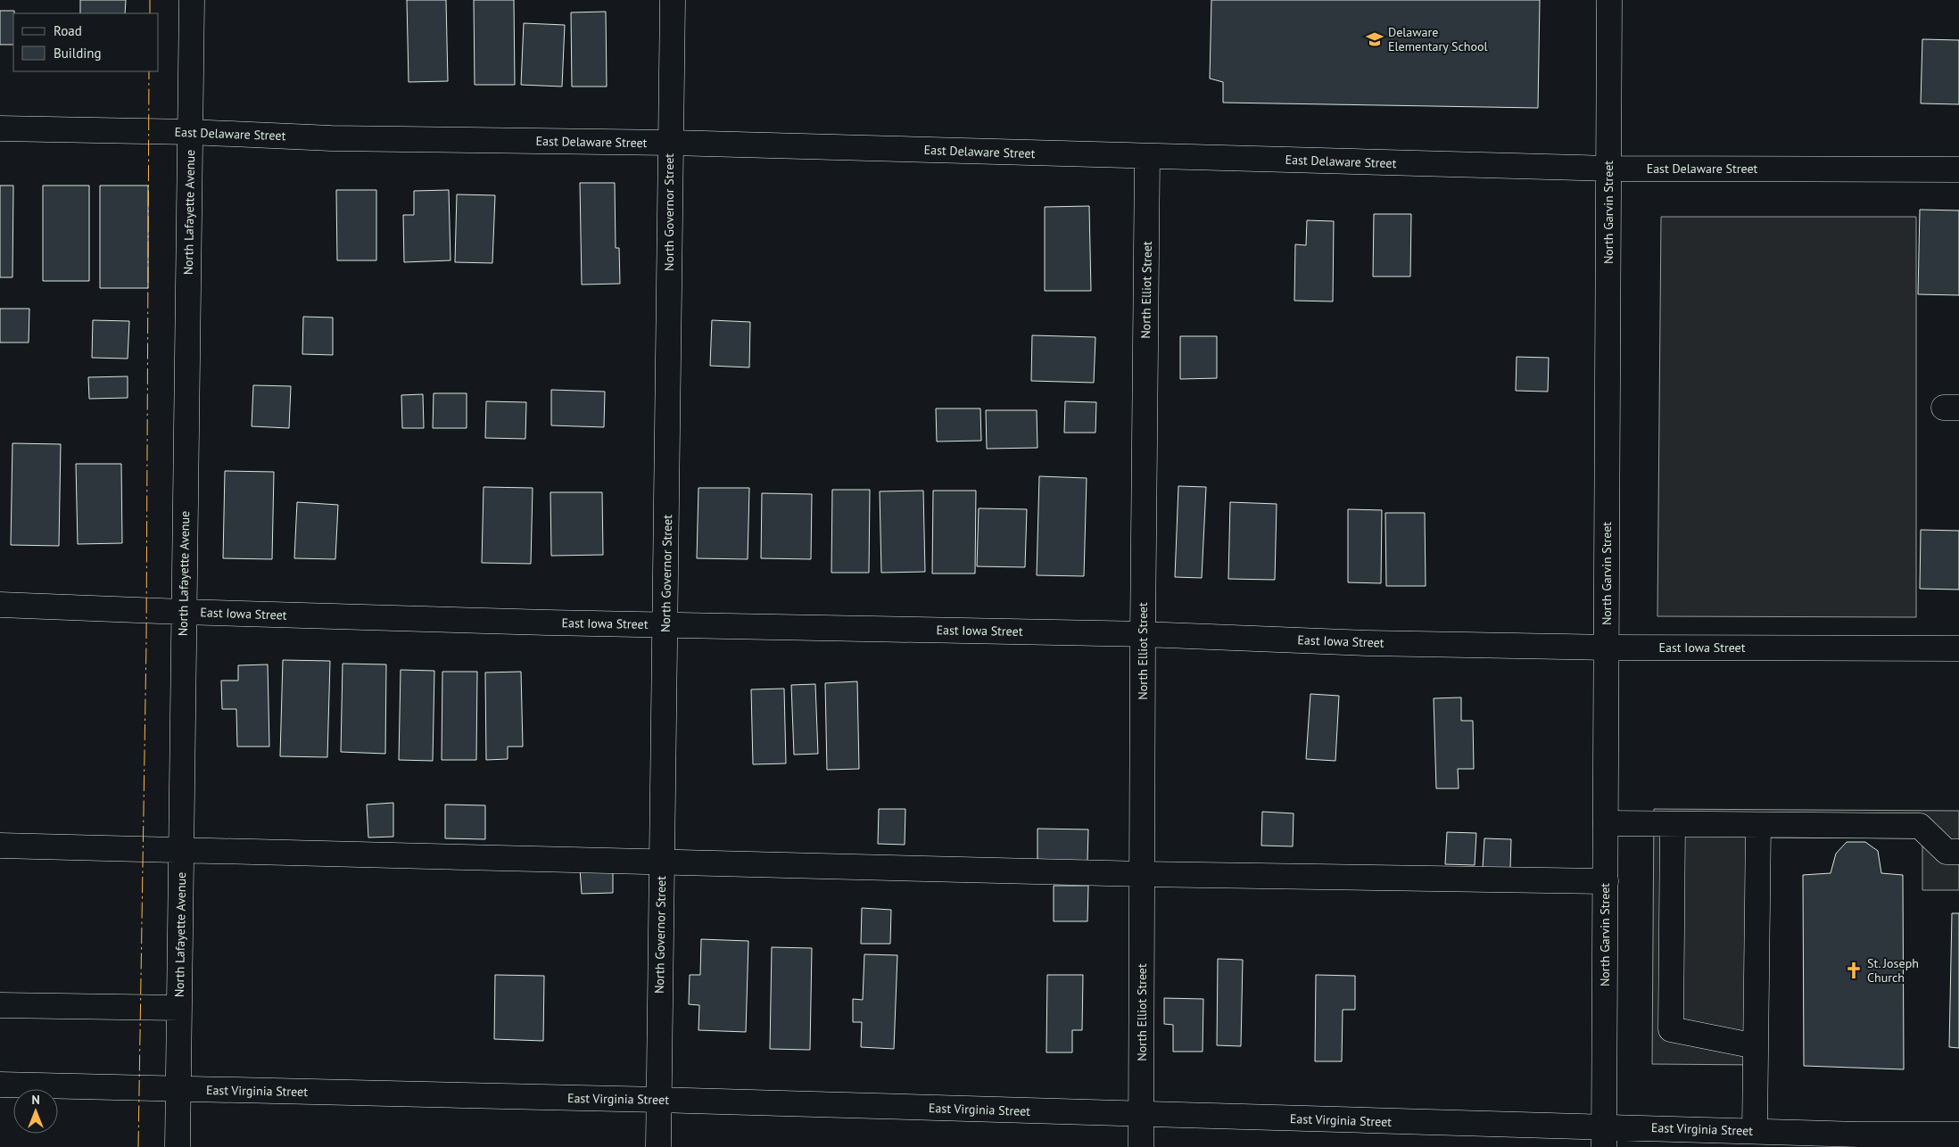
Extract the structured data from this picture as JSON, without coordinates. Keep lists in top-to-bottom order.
{
  "streets": {
    "street": [
      "East Delaware Street",
      "North Lafayette Avenue",
      "North Governor Street",
      "North Garvin Street",
      "North Elliot Street",
      "East Iowa Street",
      "East Virginia Street"
    ]
  },
  "crossings": [
    ["East Delaware Street", "North Lafayette Avenue"],
    ["East Delaware Street", "North Governor Street"],
    ["East Delaware Street", "North Garvin Street"],
    ["East Delaware Street", "North Elliot Street"],
    ["North Lafayette Avenue", "East Iowa Street"],
    ["North Lafayette Avenue", "East Virginia Street"],
    ["North Governor Street", "East Iowa Street"],
    ["North Governor Street", "East Virginia Street"],
    ["North Garvin Street", "East Iowa Street"],
    ["North Garvin Street", "East Virginia Street"],
    ["North Elliot Street", "East Iowa Street"],
    ["North Elliot Street", "East Virginia Street"]
  ],
  "places": {
    "school or university": ["Delaware Elementary School"],
    "church": ["St. Joseph Church"]
  },
  "legend": ["Road", "Building"],
  "north": "top"
}
